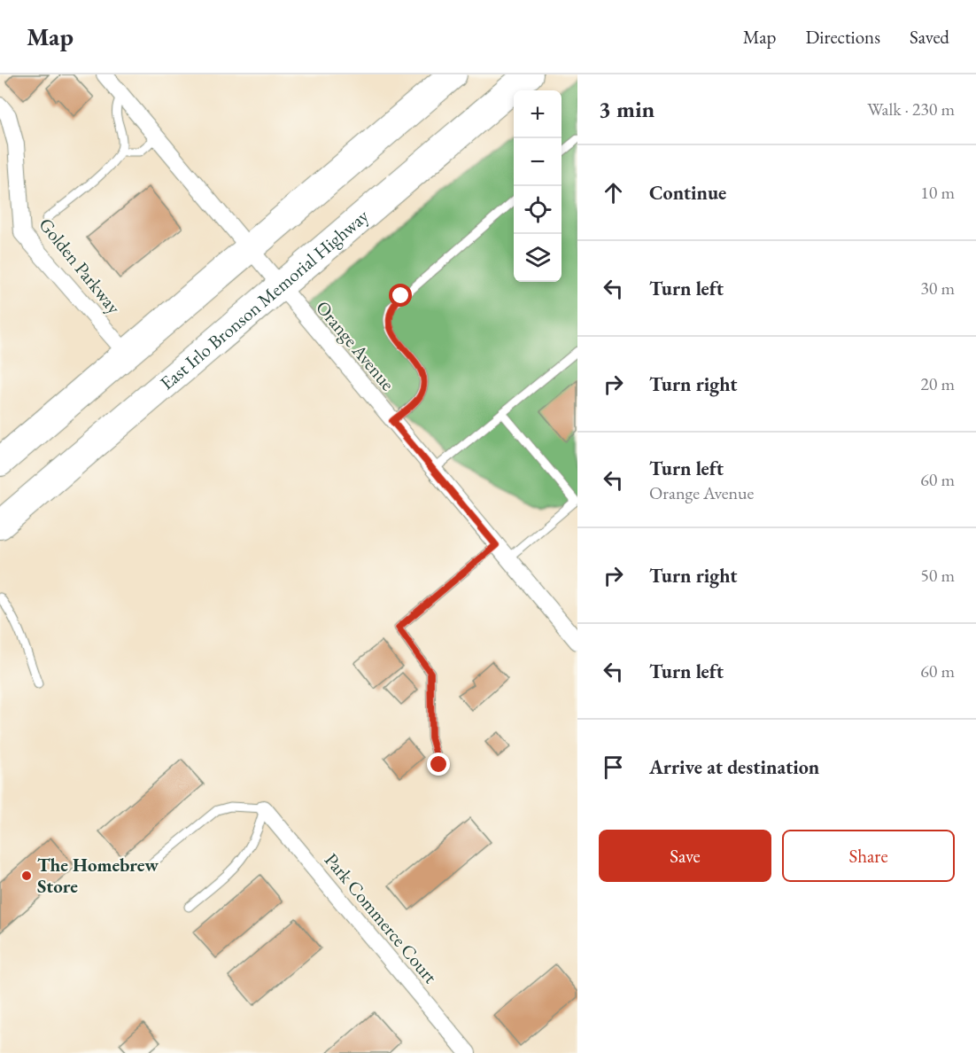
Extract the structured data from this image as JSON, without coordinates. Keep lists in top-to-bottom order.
{
  "streets": {
    "highway": ["East Irlo Bronson Memorial Highway"],
    "street": ["Golden Parkway", "Orange Avenue", "Park Commerce Court"]
  },
  "crossings": [
    ["East Irlo Bronson Memorial Highway", "Orange Avenue"]
  ],
  "places": ["The Homebrew Store"],
  "page": {
    "header": "Map",
    "nav": ["Map", "Directions", "Saved"],
    "heading": ["3 min", "Walk · 230 m"],
    "map_buttons": ["+", "−"],
    "list": [
      ["Continue", "10 m"],
      ["Turn left", "30 m"],
      ["Turn right", "20 m"],
      ["Turn left", "Orange Avenue", "60 m"],
      ["Turn right", "50 m"],
      ["Turn left", "60 m"],
      "Arrive at destination"
    ],
    "buttons": ["Save", "Share"]
  }
}
